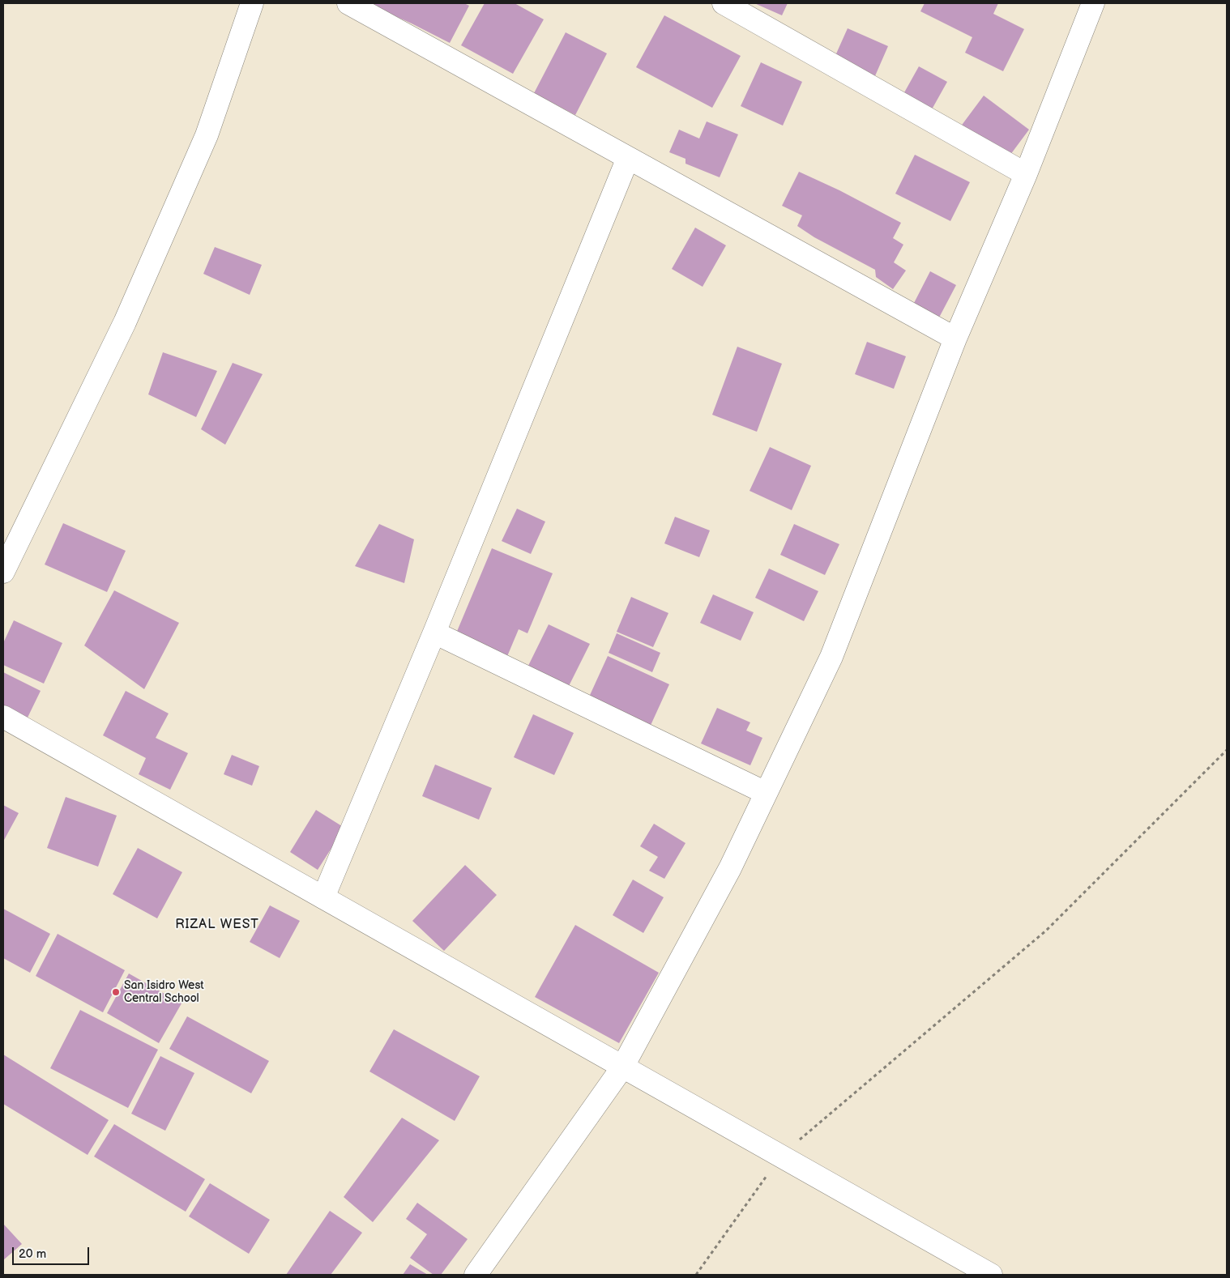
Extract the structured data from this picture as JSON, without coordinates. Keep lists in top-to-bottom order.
{
  "districts": ["RIZAL WEST"],
  "places": ["San Isidro West Central School"],
  "scale_bar": "20 m"
}
